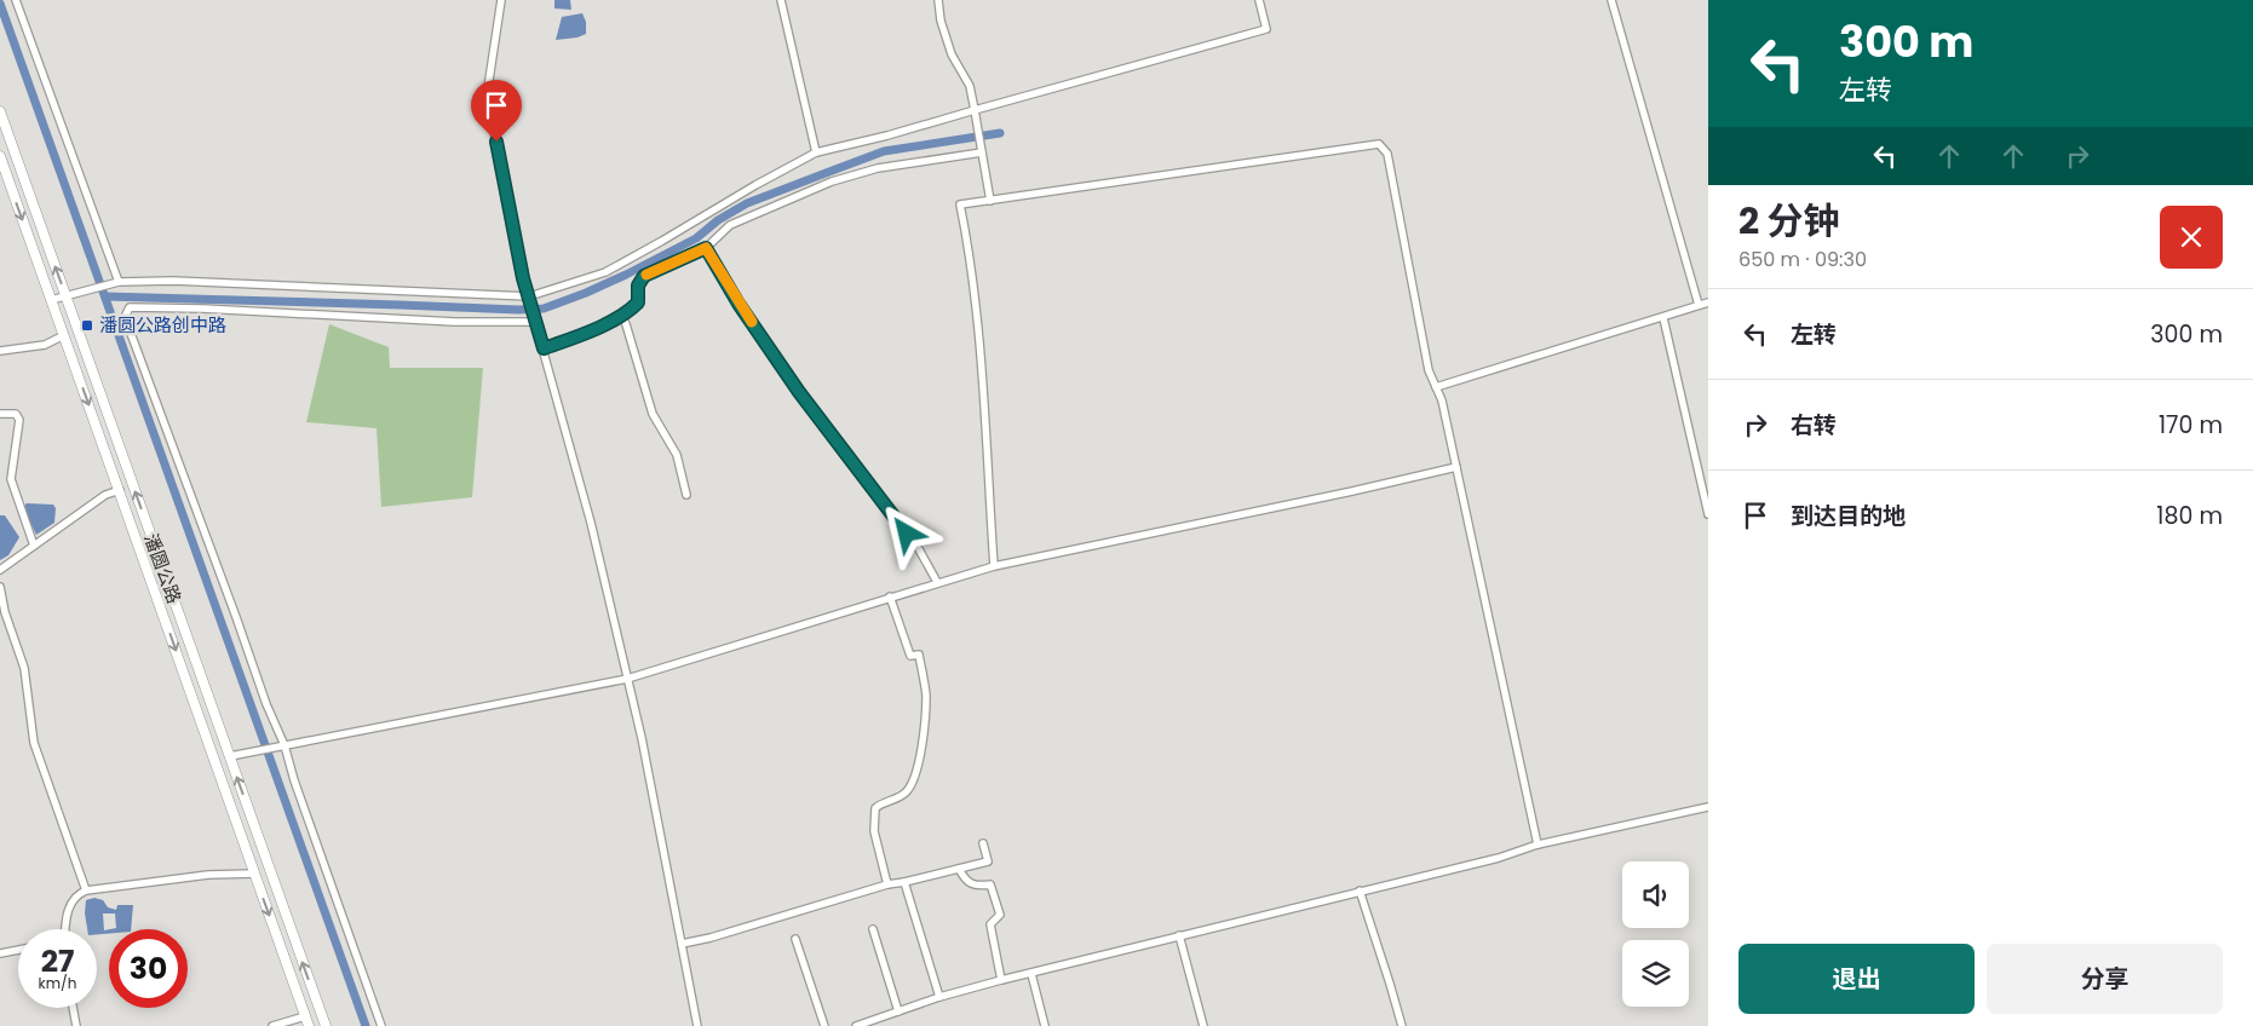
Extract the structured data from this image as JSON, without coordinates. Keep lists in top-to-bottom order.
{
  "streets": {
    "main road": ["潘圆公路"]
  },
  "places": {
    "transit": ["潘圆公路创中路"]
  },
  "page": {
    "turn": ["300 m", "左转"],
    "heading": ["2 分钟", "650 m · 09:30"],
    "list": [
      {
        "name": "左转",
        "value": "300 m"
      },
      {
        "name": "右转",
        "value": "170 m"
      },
      {
        "name": "到达目的地",
        "value": "180 m"
      }
    ],
    "speed": "27 km/h",
    "limit": "30",
    "buttons": ["退出", "分享"]
  }
}
